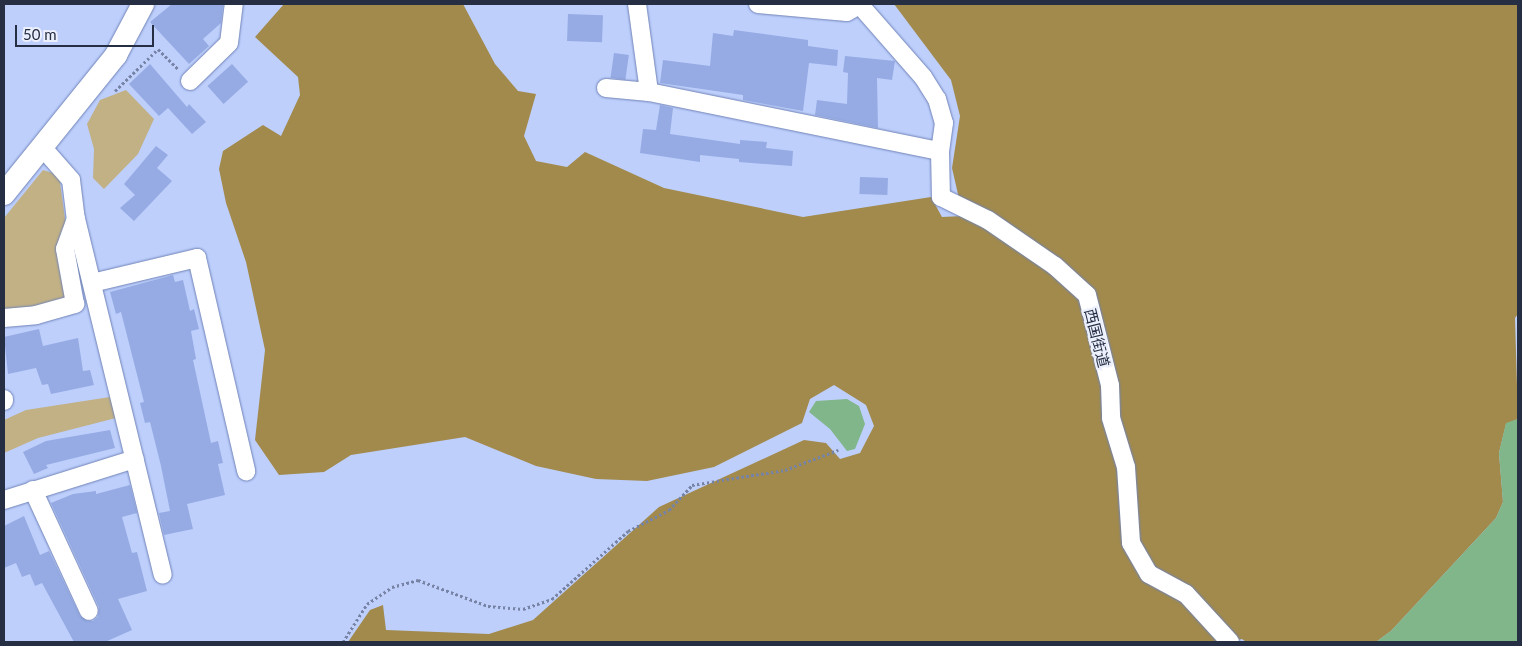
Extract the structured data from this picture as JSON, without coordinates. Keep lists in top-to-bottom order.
{
  "streets": {
    "street": ["西国街道"]
  },
  "scale_bar": "50 m"
}
